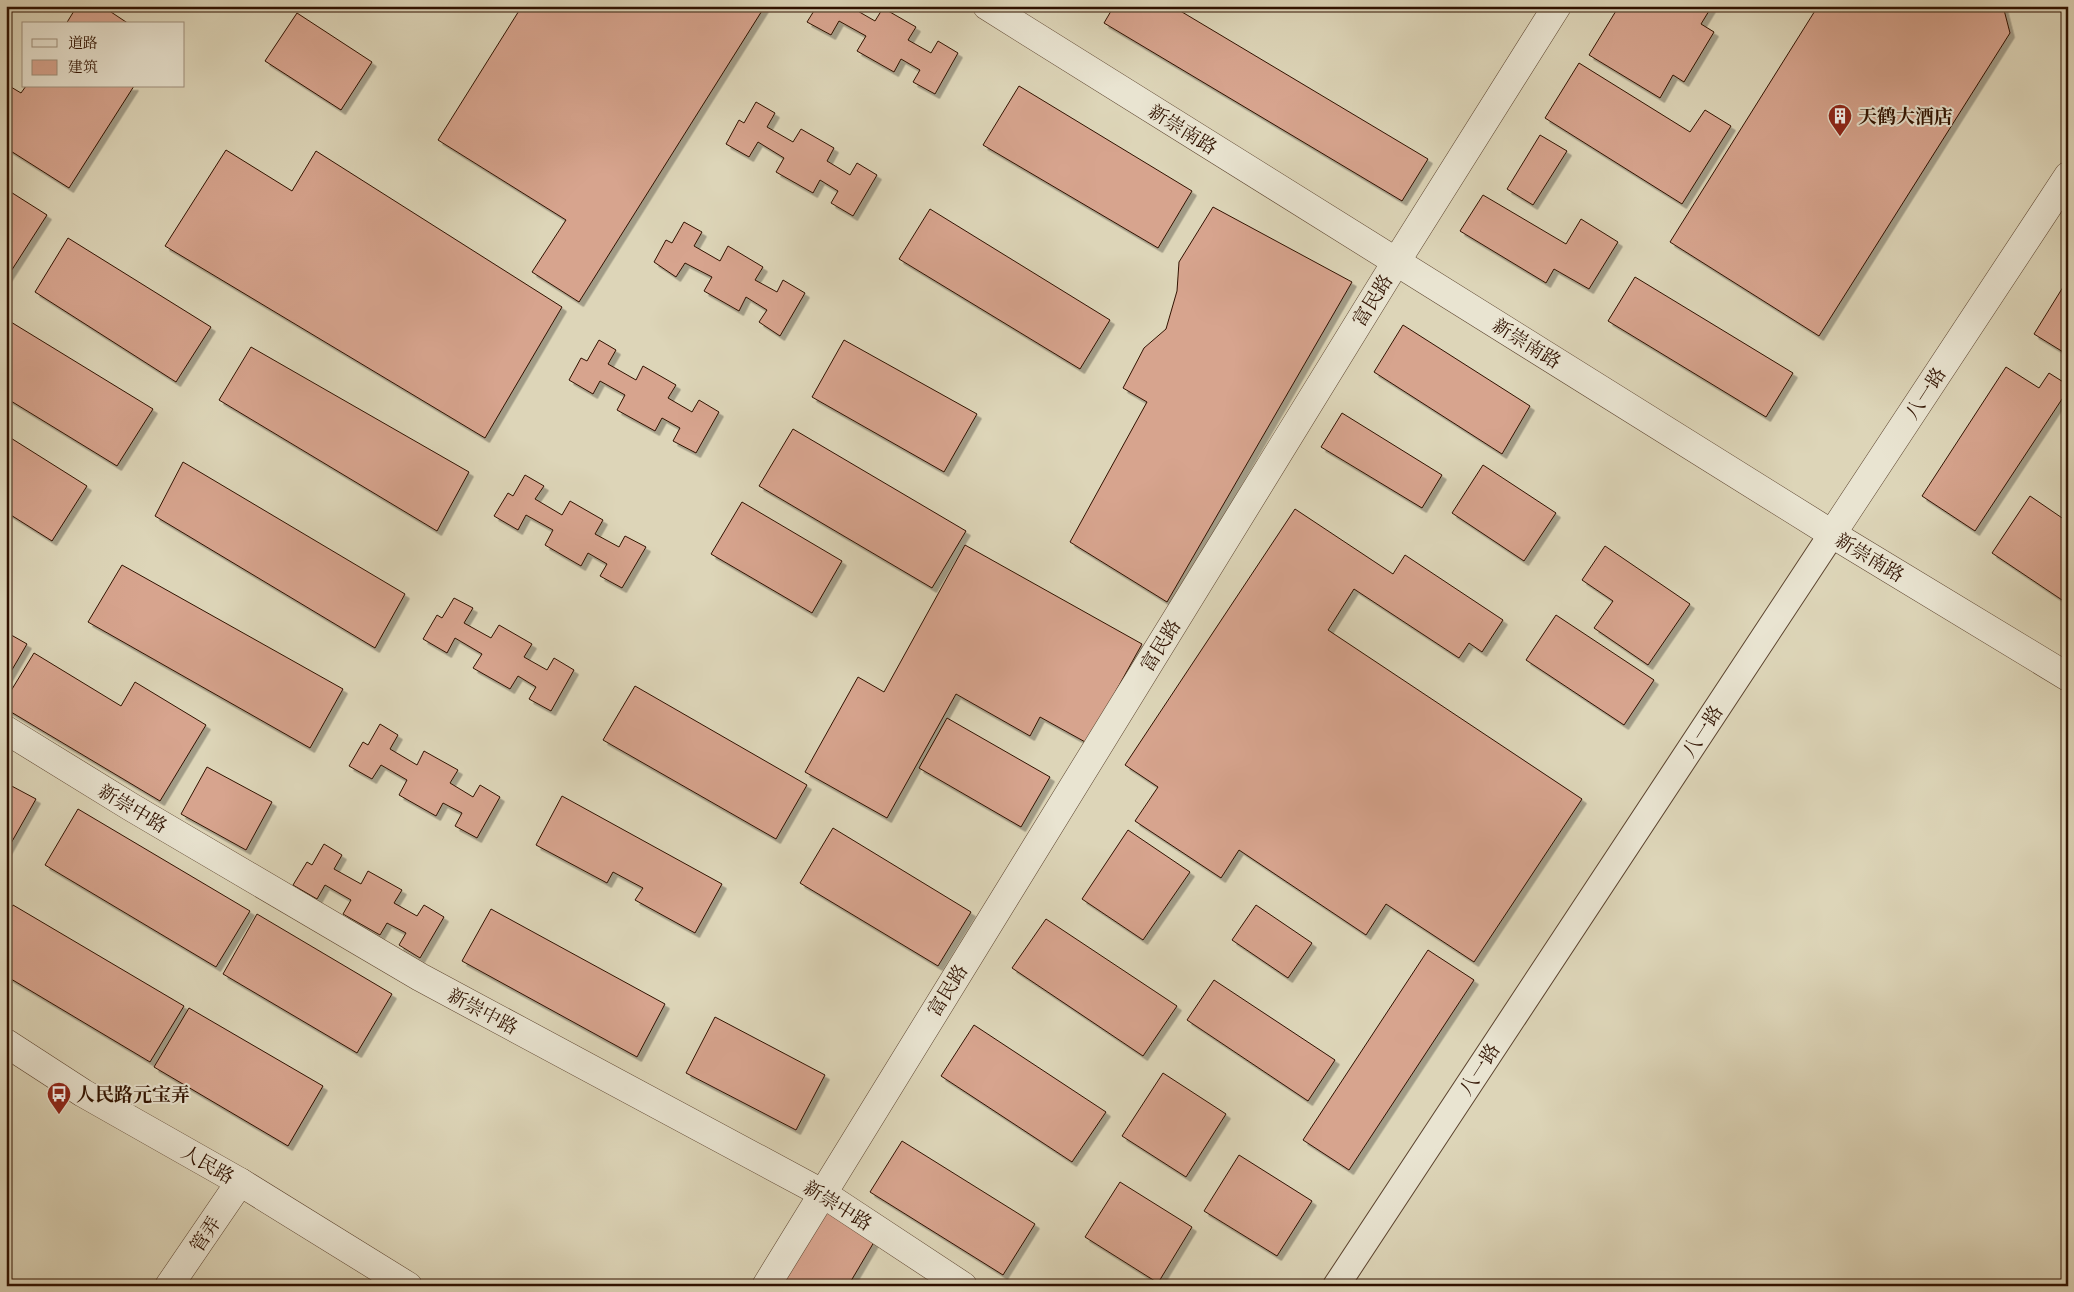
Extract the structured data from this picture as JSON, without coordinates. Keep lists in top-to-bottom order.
{
  "streets": {
    "street": [
      "新崇南路",
      "富民路",
      "八一路",
      "新崇中路",
      "人民路",
      "管弄"
    ]
  },
  "crossings": [
    ["新崇南路", "富民路"],
    ["新崇南路", "八一路"],
    ["富民路", "新崇中路"],
    ["人民路", "管弄"]
  ],
  "places": {
    "building": ["天鹤大酒店"],
    "bus stop": ["人民路元宝弄"]
  },
  "legend": ["道路", "建筑"]
}
